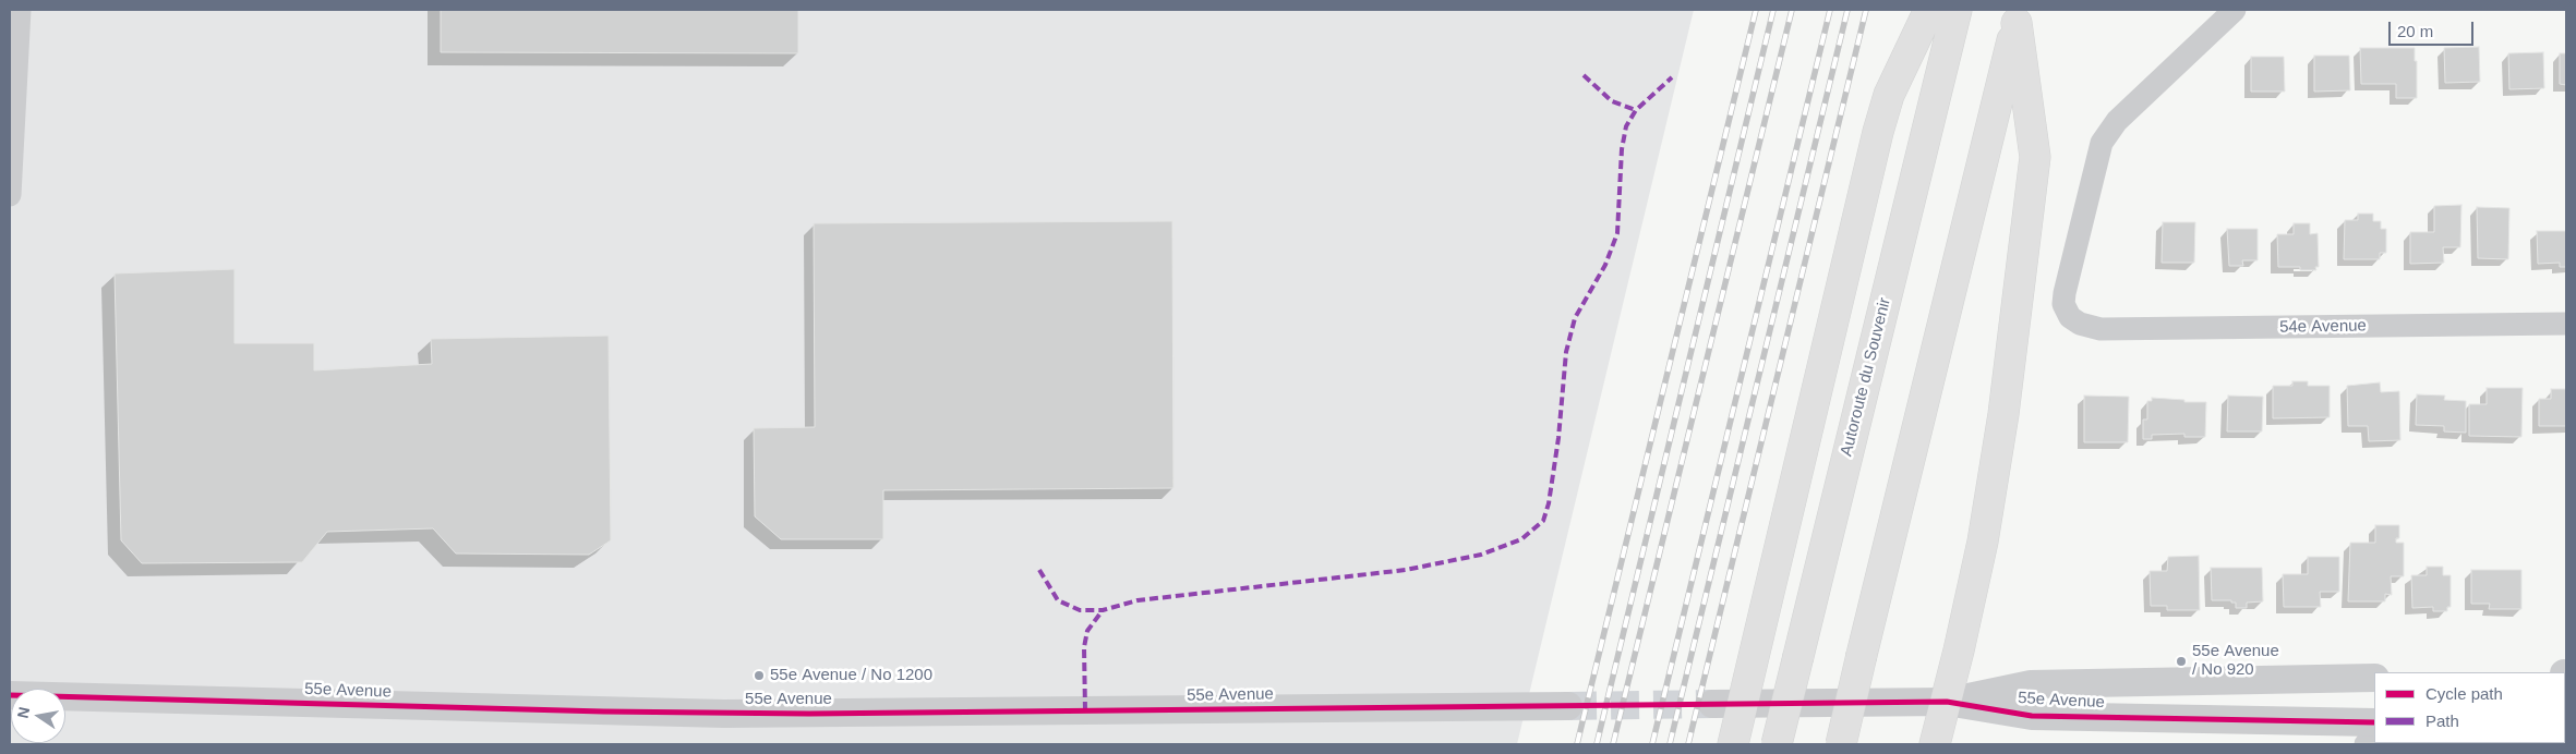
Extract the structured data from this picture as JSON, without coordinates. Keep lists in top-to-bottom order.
{
  "streets": {
    "highway": ["Autoroute du Souvenir"],
    "street": ["54e Avenue", "55e Avenue"]
  },
  "places": ["55e Avenue / No 920", "55e Avenue / No 1200"],
  "legend": ["Cycle path", "Path"],
  "scale_bar": "20 m",
  "north": "left"
}
